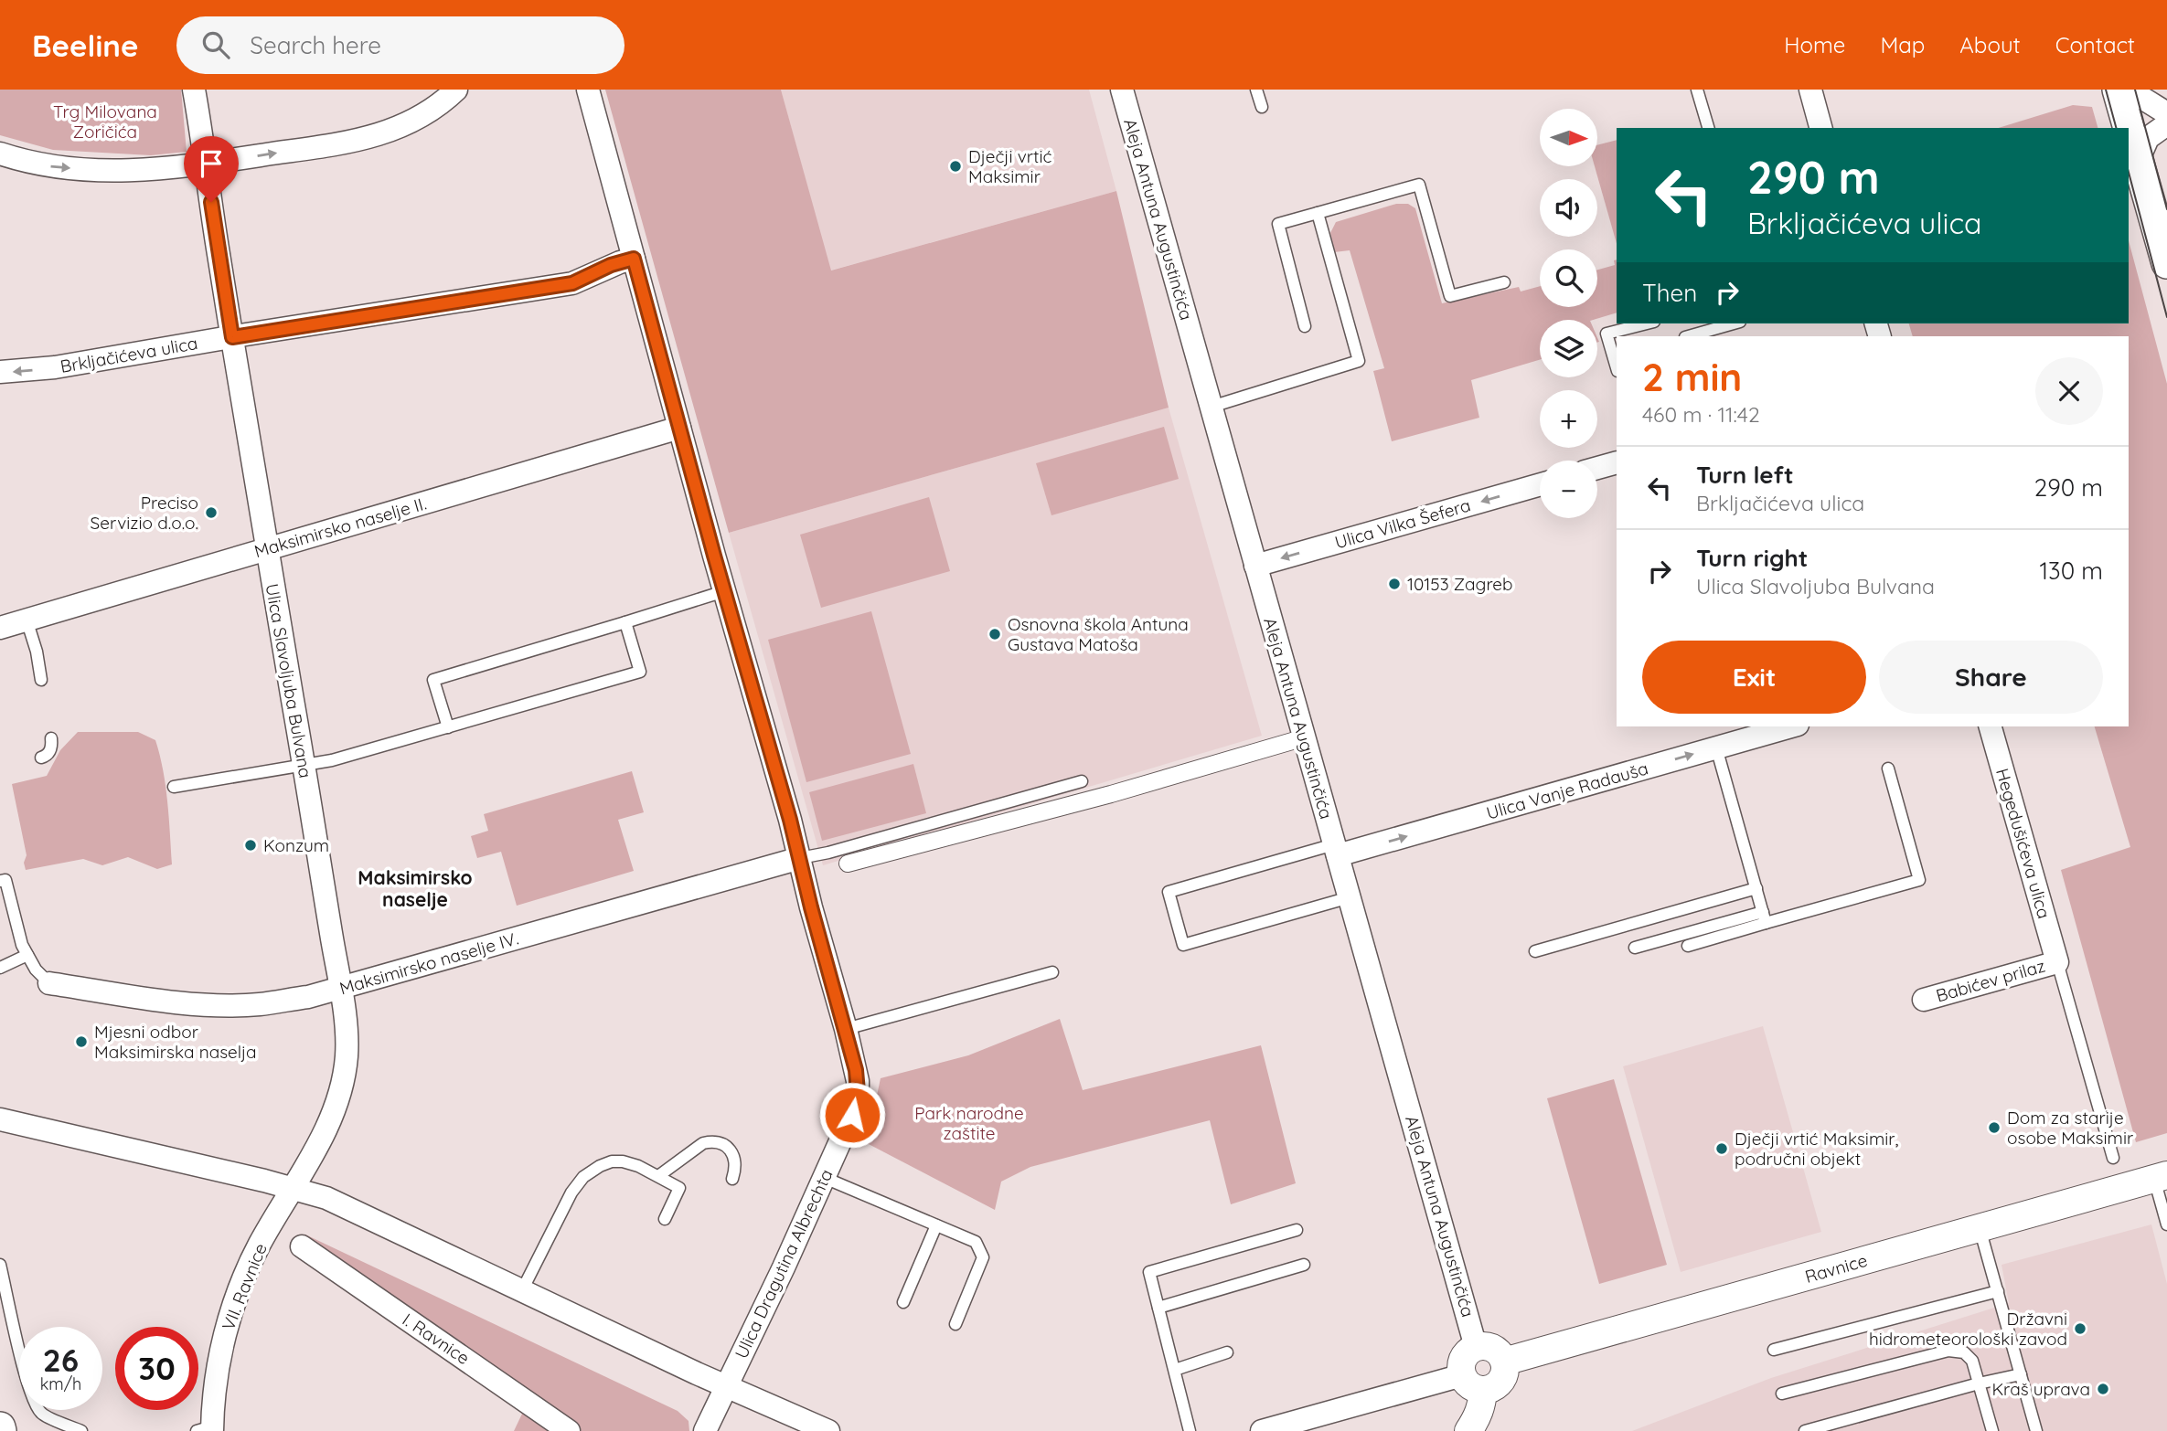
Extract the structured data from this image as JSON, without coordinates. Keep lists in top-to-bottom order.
{
  "streets": {
    "street": [
      "Aleja Antuna Augustinčića",
      "Brkljačićeva ulica",
      "Ulica Vilka Šefera",
      "Maksimirsko naselje II.",
      "Ulica Slavoljuba Bulvana",
      "Ulica Vanje Radauša",
      "Hegedušićeva ulica",
      "Maksimirsko naselje IV.",
      "Babićev prilaz",
      "Ulica Dragutina Albrechta",
      "Ravnice",
      "VII. Ravnice",
      "I. Ravnice"
    ]
  },
  "crossings": [
    ["Aleja Antuna Augustinčića", "Ulica Vilka Šefera"],
    ["Aleja Antuna Augustinčića", "Ulica Vanje Radauša"],
    ["Aleja Antuna Augustinčića", "Ravnice"],
    ["Brkljačićeva ulica", "Ulica Slavoljuba Bulvana"],
    ["Brkljačićeva ulica", "Ulica Dragutina Albrechta"],
    ["Maksimirsko naselje II.", "Ulica Slavoljuba Bulvana"],
    ["Maksimirsko naselje II.", "Ulica Dragutina Albrechta"],
    ["Ulica Slavoljuba Bulvana", "Maksimirsko naselje IV."],
    ["Ulica Slavoljuba Bulvana", "VII. Ravnice"],
    ["Hegedušićeva ulica", "Babićev prilaz"],
    ["Maksimirsko naselje IV.", "Ulica Dragutina Albrechta"]
  ],
  "one_way": ["Ulica Vilka Šefera", "Ulica Vanje Radauša"],
  "districts": ["Maksimirsko naselje"],
  "parks": ["Trg Milovana Zoričića", "Park narodne zaštite"],
  "places": [
    "Dječji vrtić Maksimir",
    "Preciso Servizio d.o.o.",
    "10153 Zagreb",
    "Osnovna škola Antuna Gustava Matoša",
    "Konzum",
    "Mjesni odbor Maksimirska naselja",
    "Dom za starije osobe Maksimir",
    "Dječji vrtić Maksimir, područni objekt",
    "Državni hidrometeorološki zavod",
    "Kraš uprava"
  ],
  "north": "right",
  "page": {
    "header": "Beeline",
    "search": "Search here",
    "nav": [
      "Home",
      "Map",
      "About",
      "Contact"
    ],
    "map_buttons": ["+", "−"],
    "turn": ["290 m", "Brkljačićeva ulica"],
    "then": "Then",
    "heading": ["2 min", "460 m · 11:42"],
    "list": [
      {
        "name": "Turn left",
        "note": "Brkljačićeva ulica",
        "value": "290 m"
      },
      {
        "name": "Turn right",
        "note": "Ulica Slavoljuba Bulvana",
        "value": "130 m"
      }
    ],
    "buttons": ["Exit", "Share"],
    "speed": "26 km/h",
    "limit": "30"
  }
}
